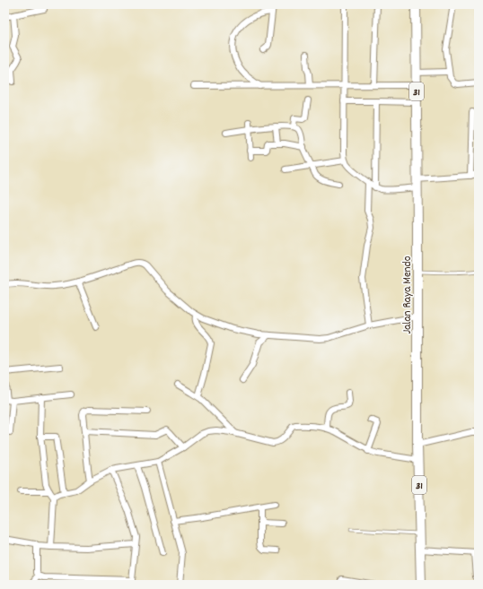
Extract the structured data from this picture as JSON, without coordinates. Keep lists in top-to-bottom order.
{
  "streets": {
    "highway": ["31", "Jalan Raya Mendo"]
  }
}
